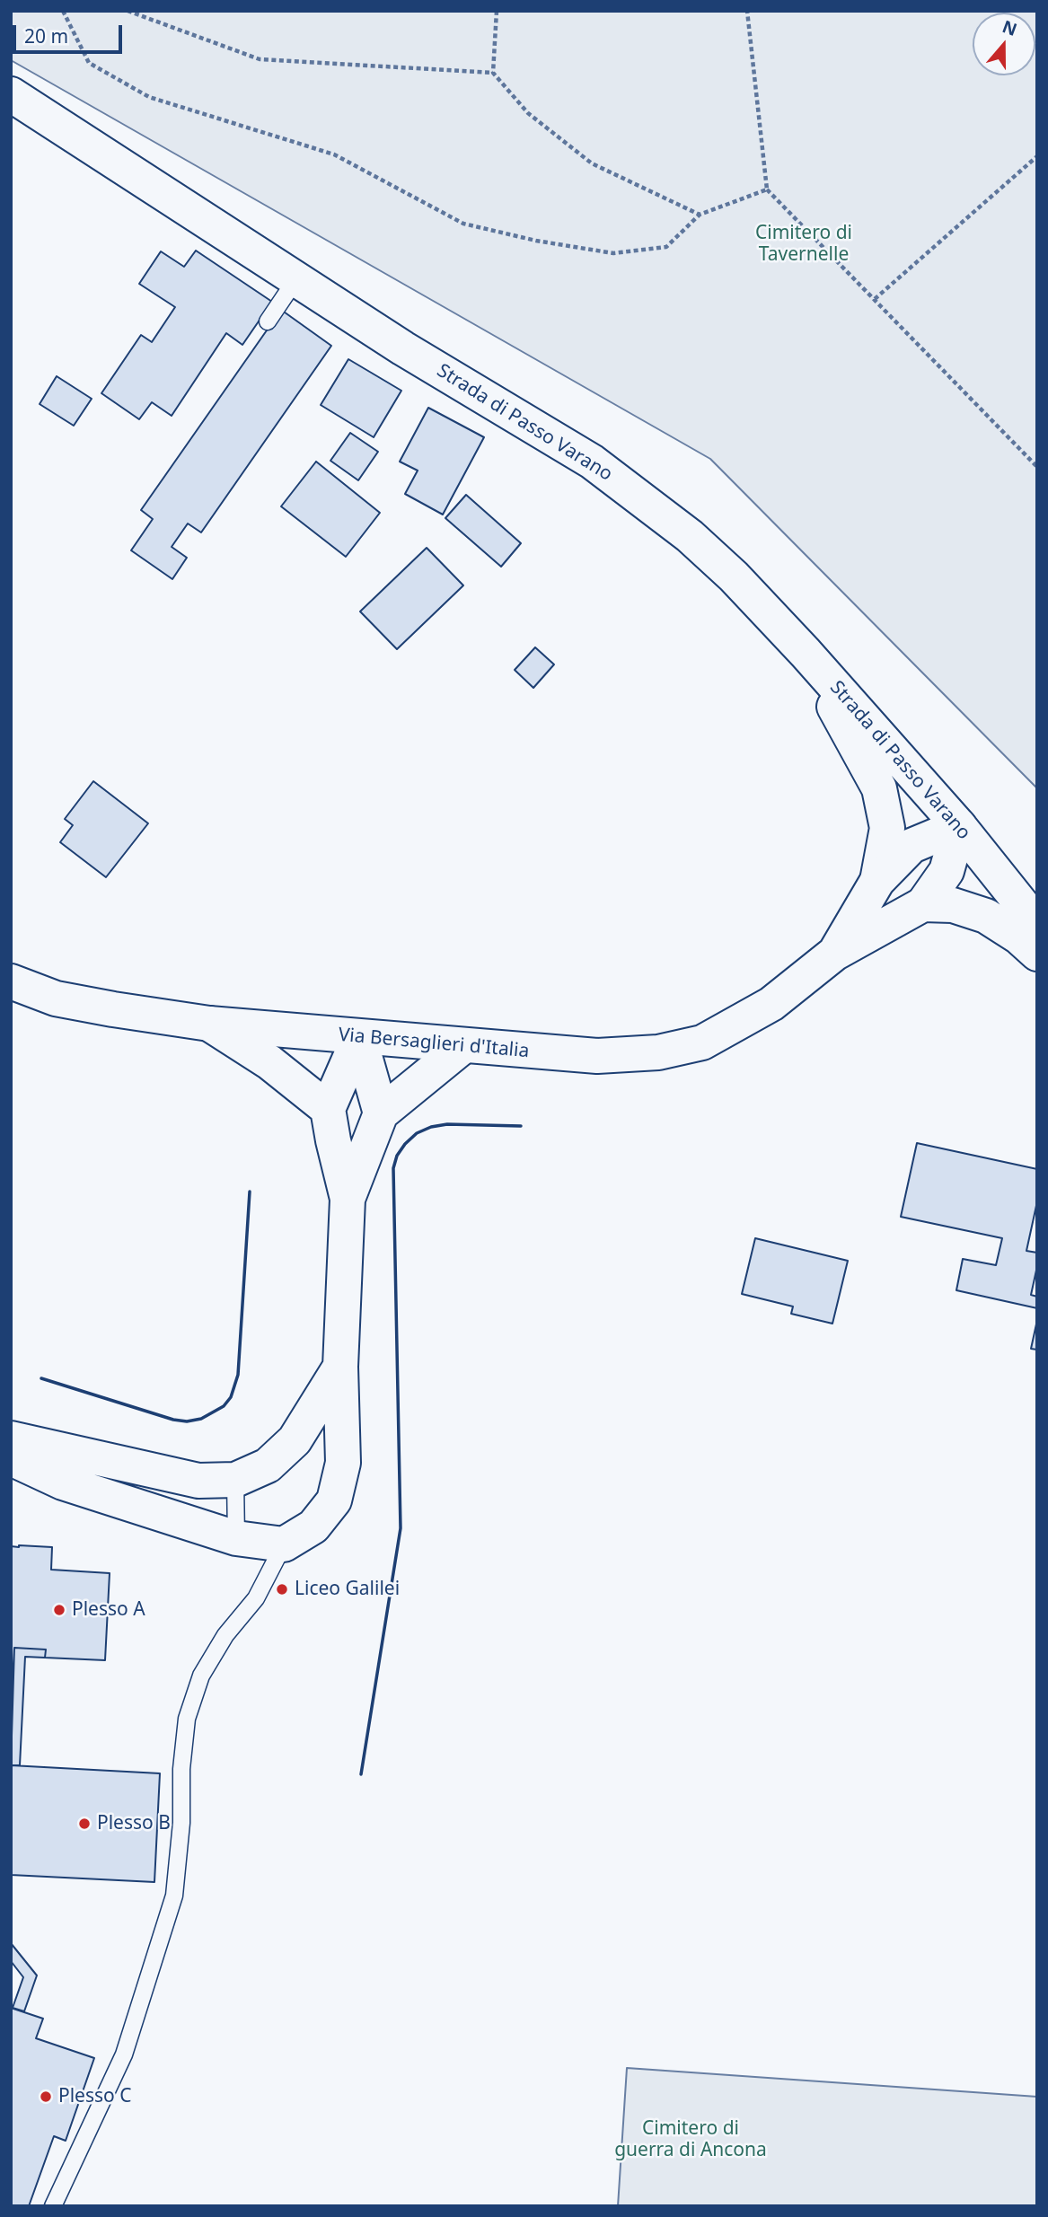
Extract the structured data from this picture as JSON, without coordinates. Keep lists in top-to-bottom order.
{
  "streets": {
    "street": ["Strada di Passo Varano", "Via Bersaglieri d'Italia"]
  },
  "crossings": [
    ["Strada di Passo Varano", "Via Bersaglieri d'Italia"]
  ],
  "parks": ["Cimitero di Tavernelle", "Cimitero di guerra di Ancona"],
  "places": [
    "Liceo Galilei",
    "Plesso A",
    "Plesso B",
    "Plesso C"
  ],
  "scale_bar": "20 m",
  "north": "top"
}
